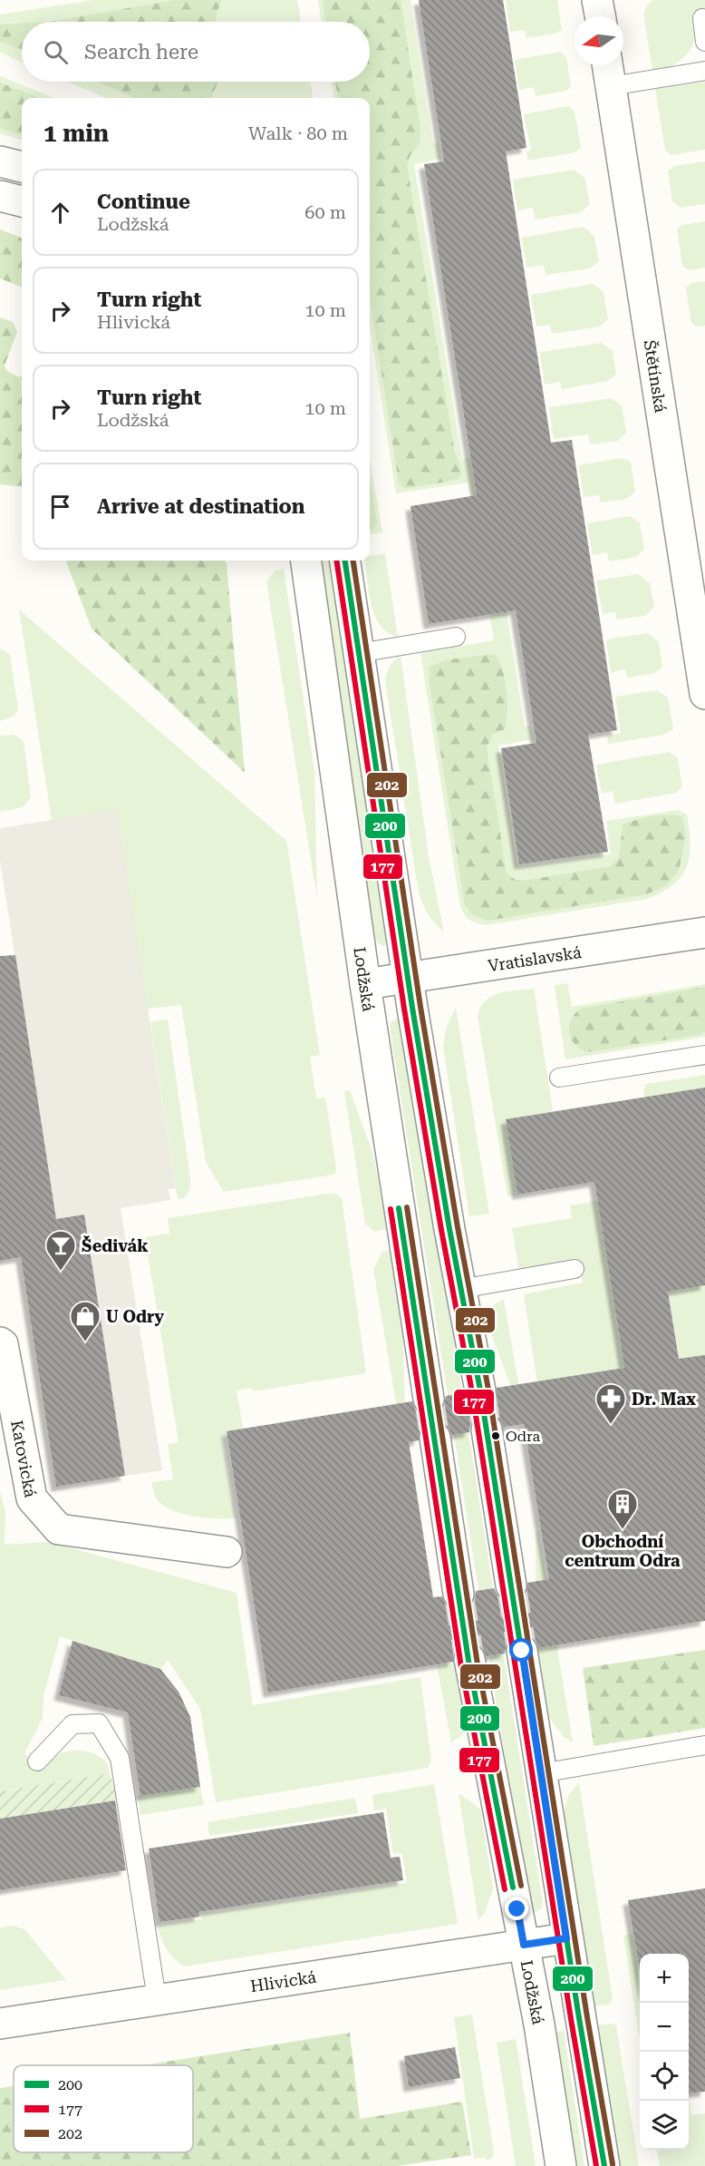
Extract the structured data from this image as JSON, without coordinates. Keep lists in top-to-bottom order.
{
  "streets": {
    "street": [
      "Štětínská",
      "Vratislavská",
      "Lodžská",
      "Katovická",
      "Hlivická"
    ]
  },
  "crossings": [
    ["Vratislavská", "Lodžská"],
    ["Lodžská", "Hlivická"]
  ],
  "places": {
    "bar": ["Šedivák"],
    "shop": ["U Odry"],
    "pharmacy": ["Dr. Max"],
    "other": ["Odra"],
    "building": ["Obchodní centrum Odra"]
  },
  "lines": ["transit line 200", "transit line 177", "transit line 202"],
  "legend": ["200", "177", "202"],
  "north": "left",
  "page": {
    "search": "Search here",
    "heading": ["1 min", "Walk · 80 m"],
    "list": [
      ["Continue", "Lodžská", "60 m"],
      ["Turn right", "Hlivická", "10 m"],
      ["Turn right", "Lodžská", "10 m"],
      "Arrive at destination"
    ],
    "map_buttons": ["+", "−"]
  }
}
